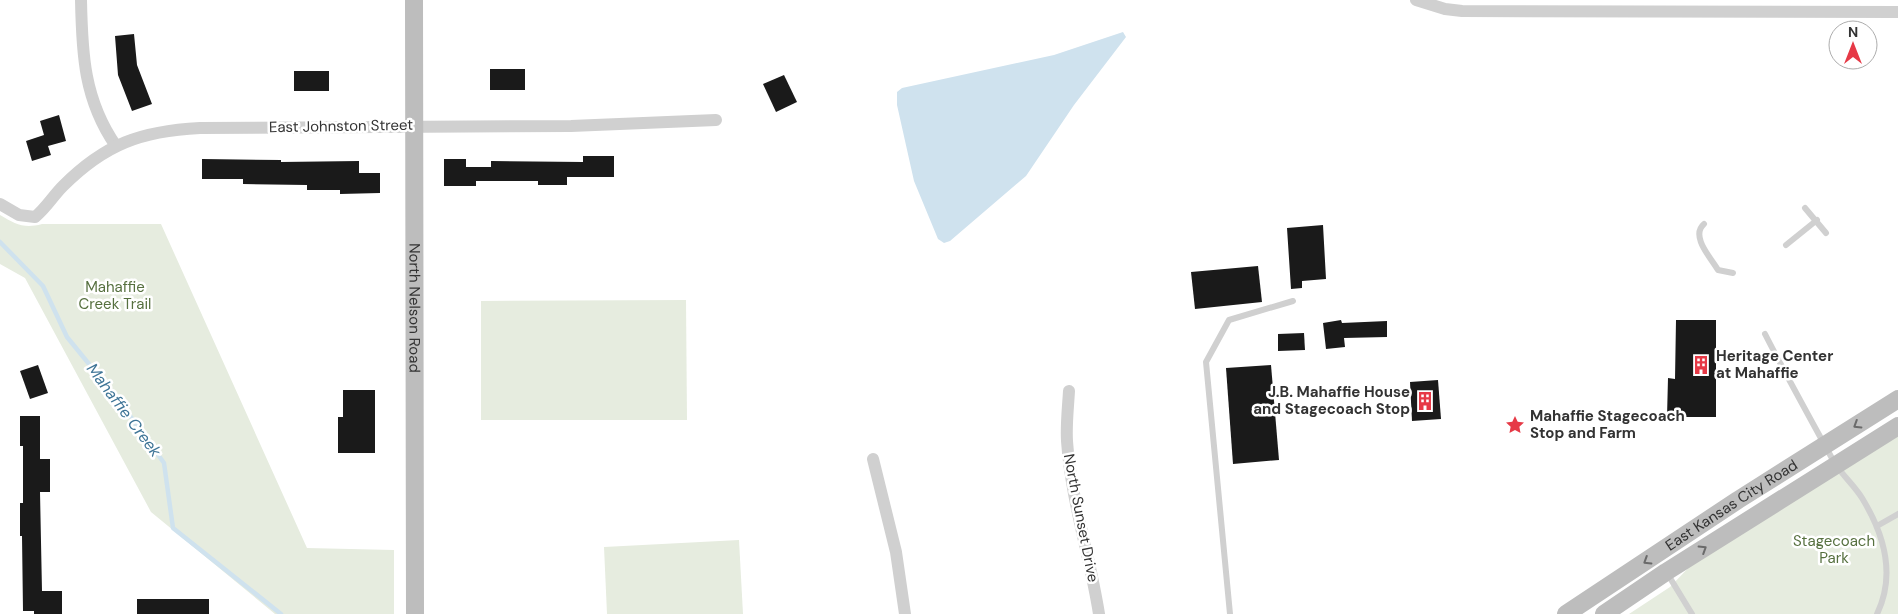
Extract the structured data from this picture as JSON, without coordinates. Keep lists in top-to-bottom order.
{
  "streets": {
    "street": [
      "East Johnston Street",
      "North Nelson Road",
      "East Kansas City Road",
      "North Sunset Drive"
    ]
  },
  "crossings": [
    ["East Johnston Street", "North Nelson Road"]
  ],
  "water": ["Mahaffie Creek"],
  "parks": ["Mahaffie Creek Trail", "Stagecoach Park"],
  "places": {
    "building": ["Heritage Center at Mahaffie", "J.B. Mahaffie House and Stagecoach Stop"],
    "place": ["Mahaffie Stagecoach Stop and Farm"]
  },
  "north": "top"
}
